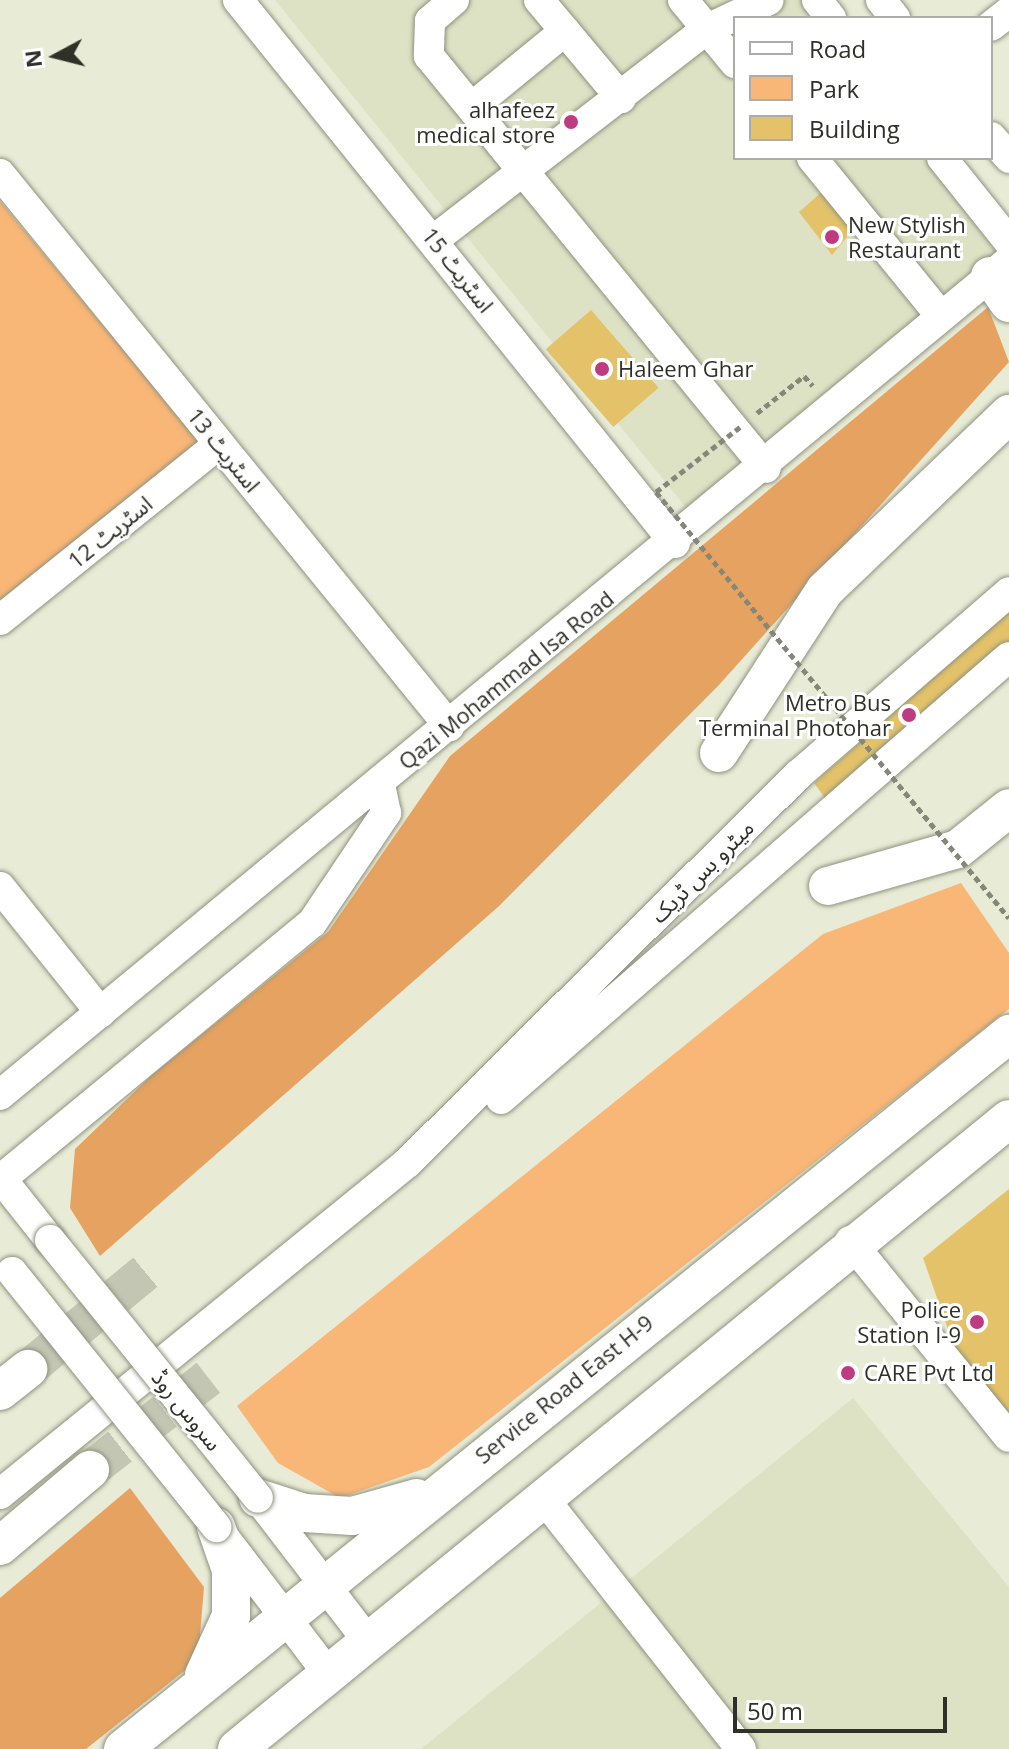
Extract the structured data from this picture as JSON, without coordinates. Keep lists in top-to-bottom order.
{
  "streets": {
    "main road": ["Service Road East H-9"],
    "street": [
      "اسٹریٹ 15",
      "اسٹریٹ 13",
      "اسٹریٹ 12",
      "Qazi Mohammad Isa Road",
      "میٹرو بس ٹریک",
      "سروس روڈ"
    ]
  },
  "crossings": [
    ["اسٹریٹ 15", "Qazi Mohammad Isa Road"],
    ["اسٹریٹ 13", "اسٹریٹ 12"],
    ["اسٹریٹ 13", "Qazi Mohammad Isa Road"],
    ["Qazi Mohammad Isa Road", "سروس روڈ"],
    ["Service Road East H-9", "سروس روڈ"]
  ],
  "places": [
    "alhafeez medical store",
    "New Stylish Restaurant",
    "Haleem Ghar",
    "Metro Bus Terminal Photohar",
    "Police Station I-9",
    "CARE Pvt Ltd"
  ],
  "legend": ["Road", "Park", "Building"],
  "scale_bar": "50 m",
  "north": "left"
}
